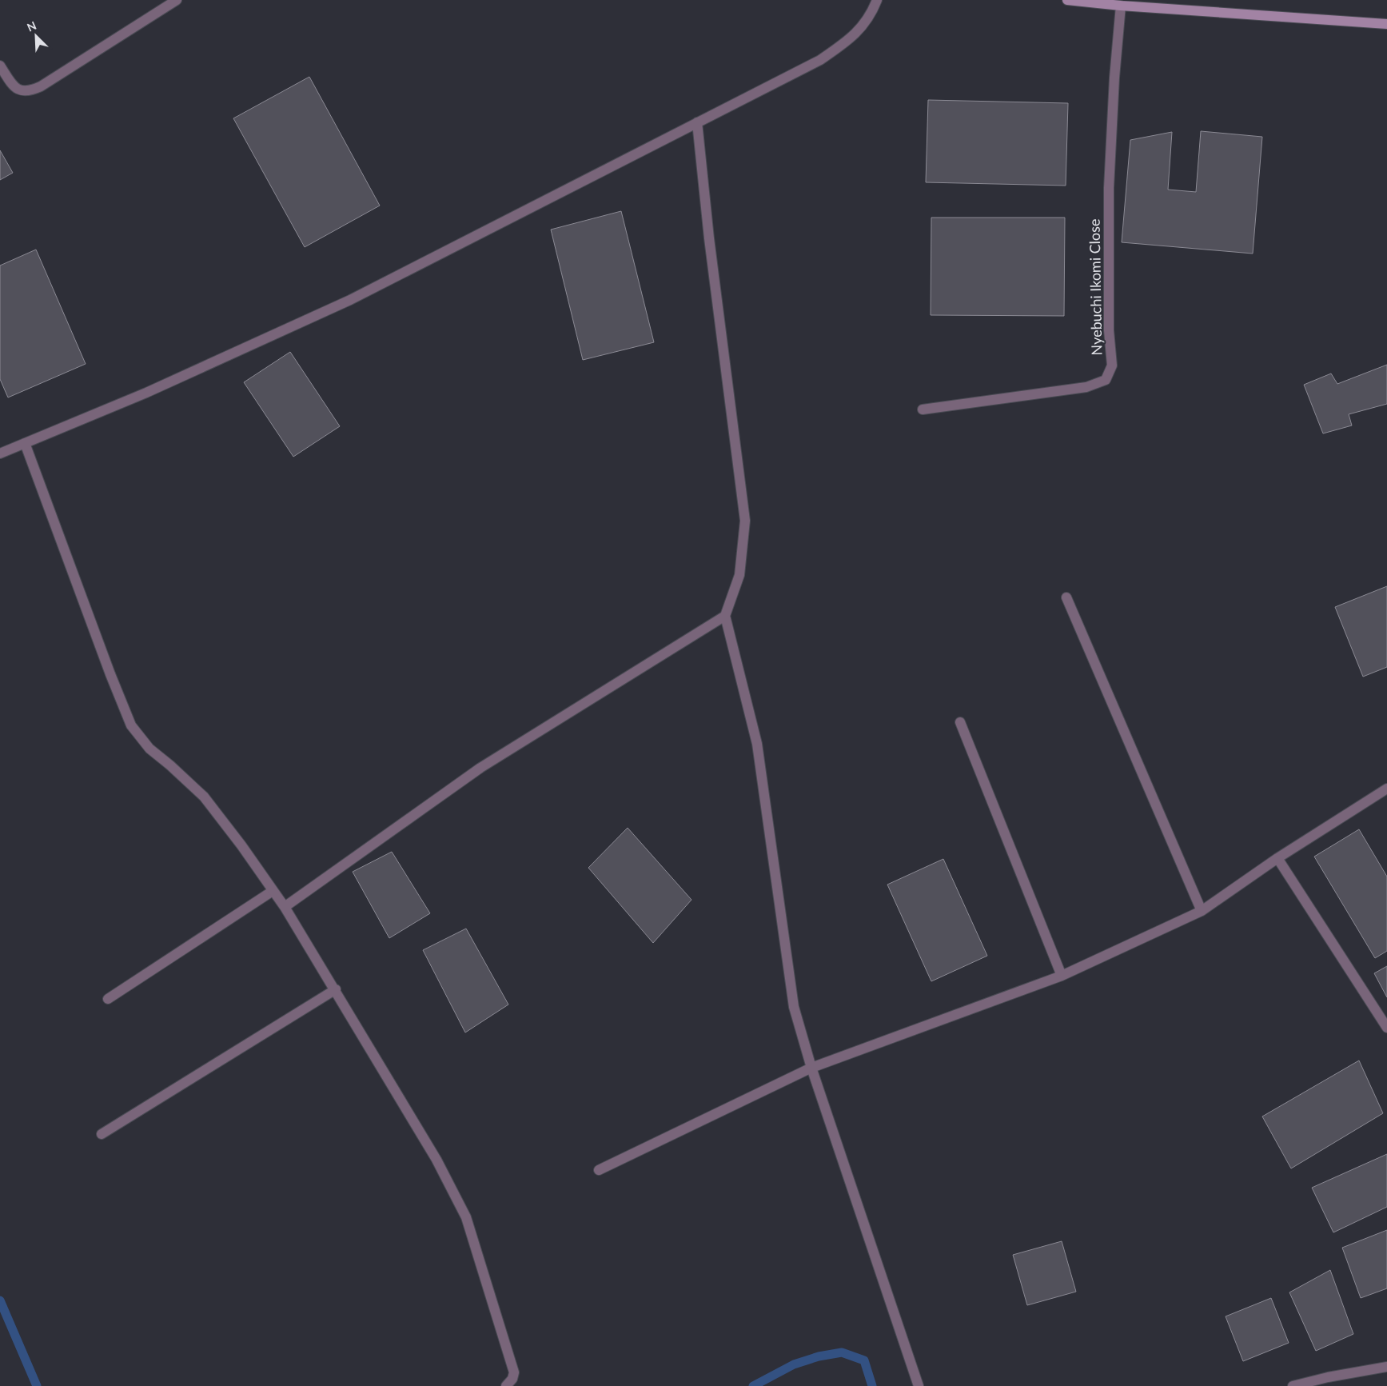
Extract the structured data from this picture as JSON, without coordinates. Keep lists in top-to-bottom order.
{
  "streets": {
    "street": ["Nyebuchi Ikomi Close"]
  },
  "north": "top left"
}
